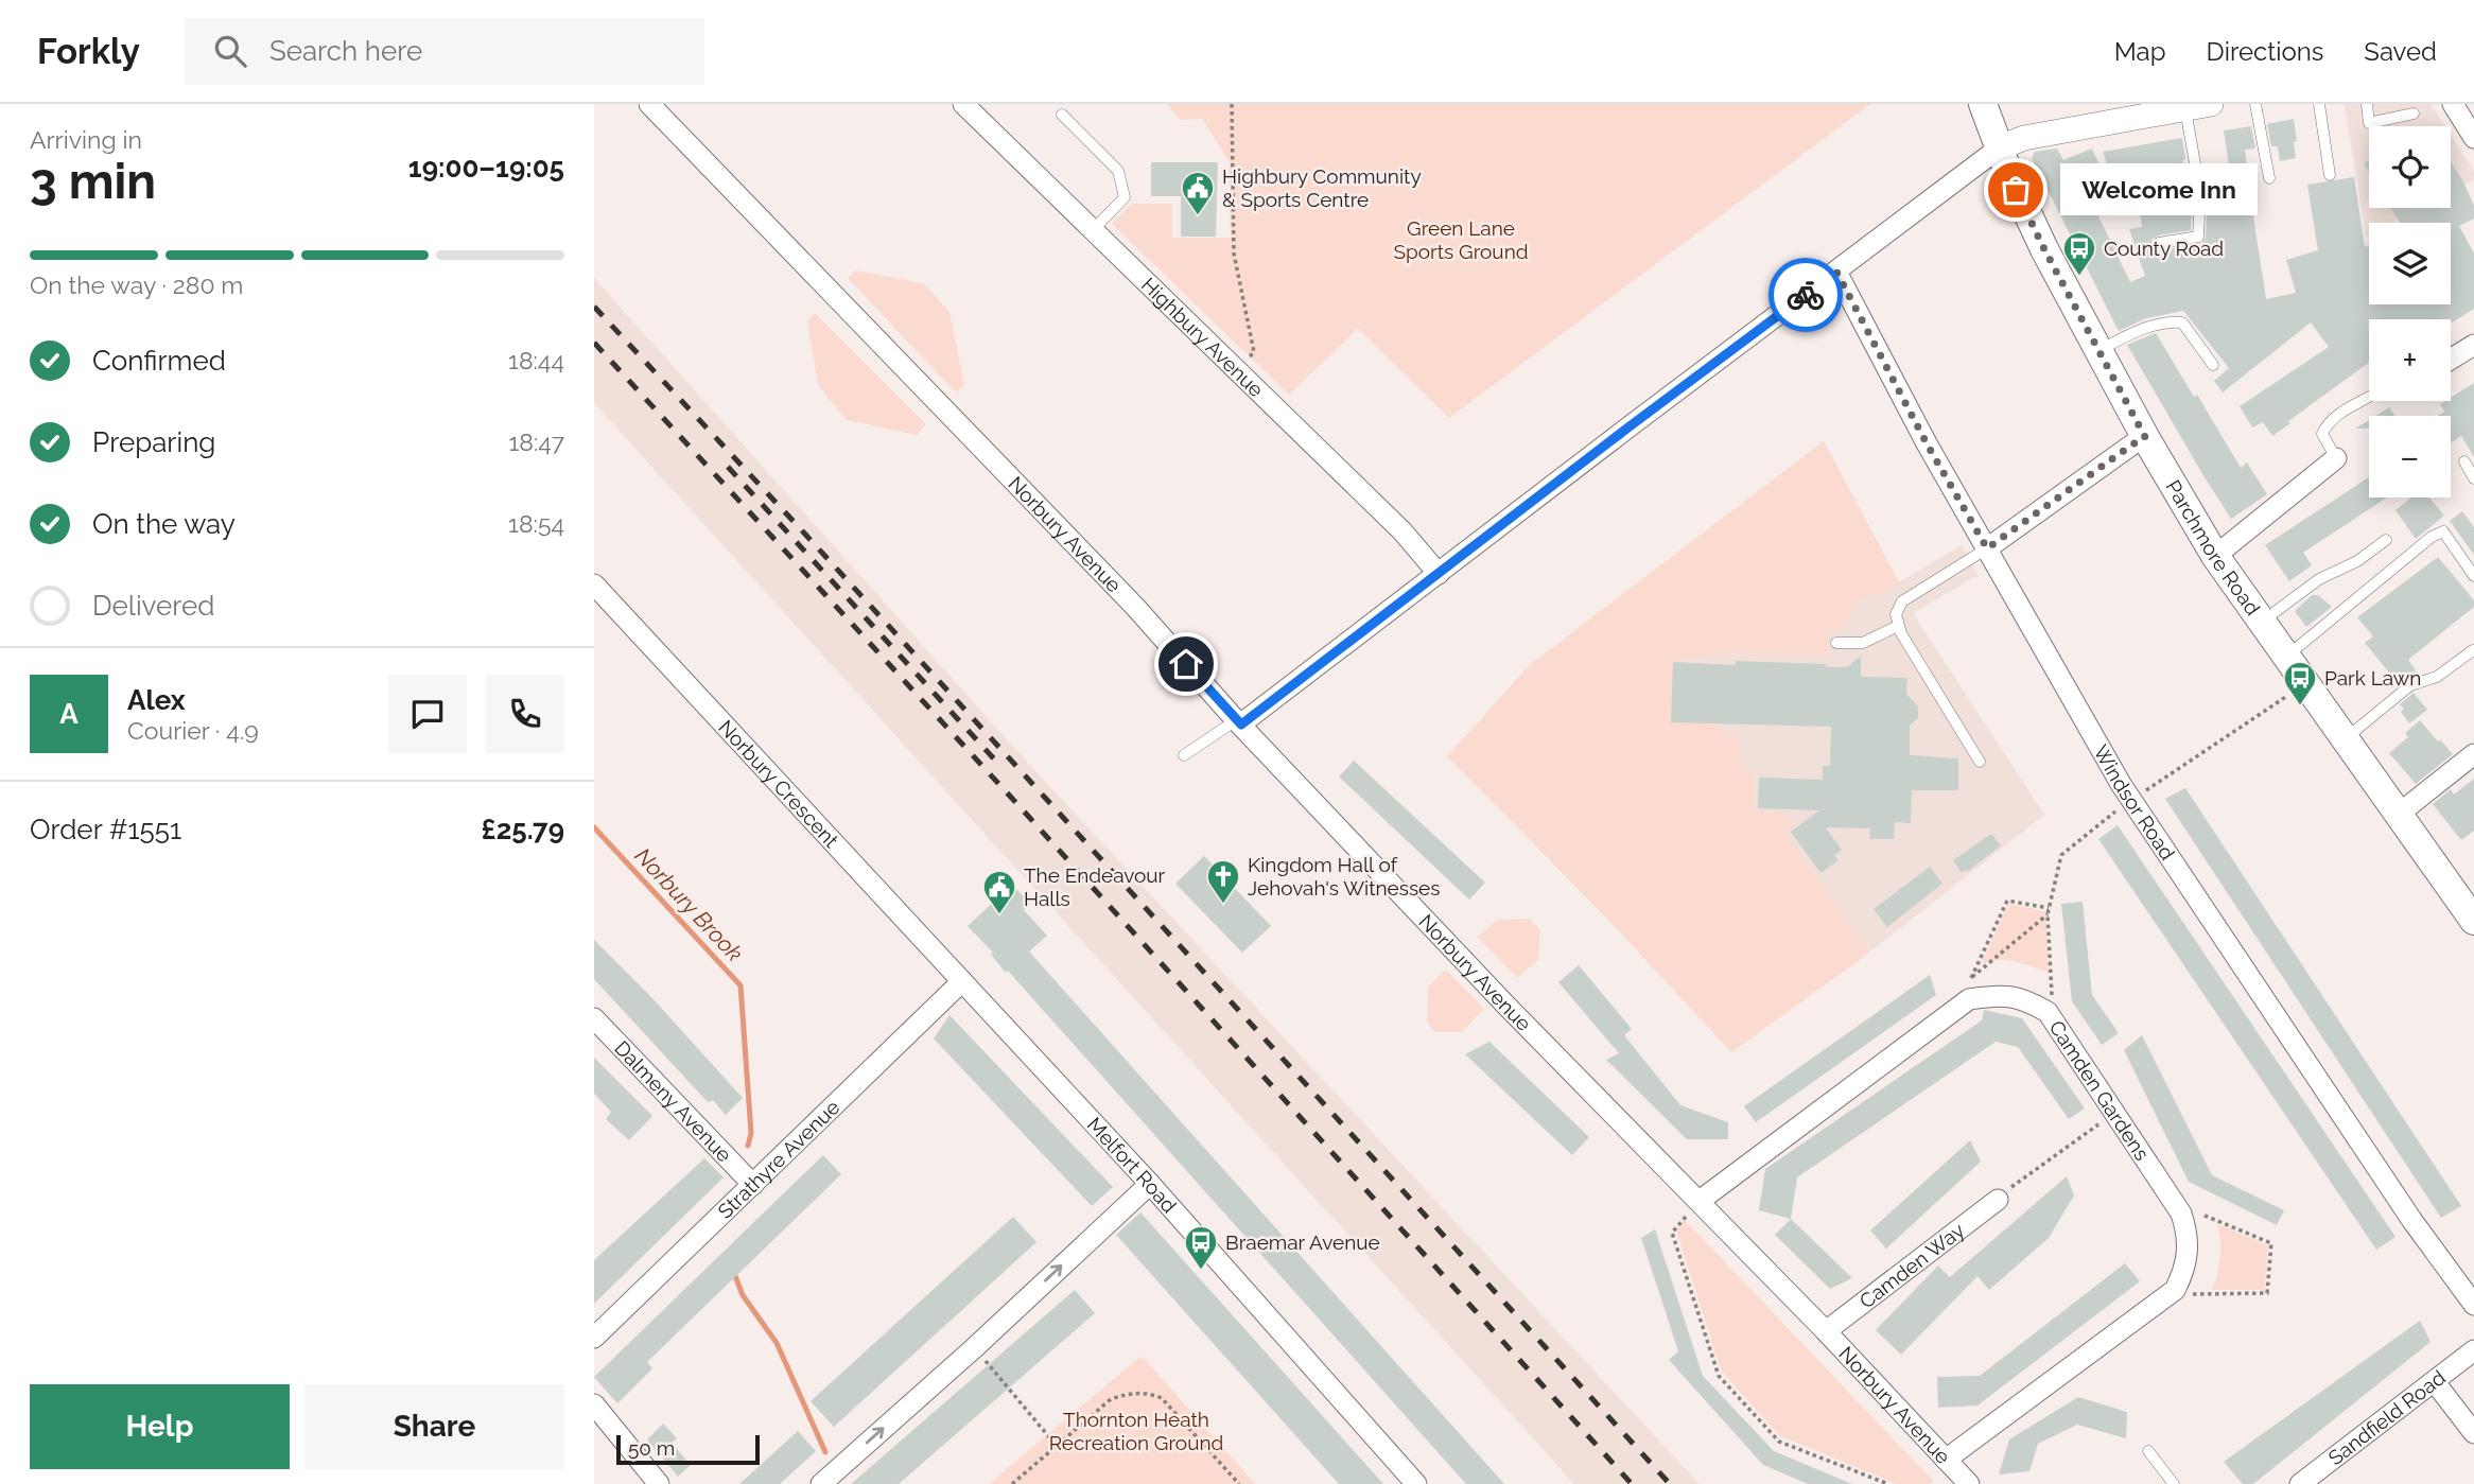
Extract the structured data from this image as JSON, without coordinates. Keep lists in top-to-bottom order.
{
  "streets": {
    "main road": ["Parchmore Road"],
    "street": [
      "Highbury Avenue",
      "Norbury Avenue",
      "Norbury Crescent",
      "Windsor Road",
      "Camden Gardens",
      "Dalmeny Avenue",
      "Strathyre Avenue",
      "Melfort Road",
      "Camden Way",
      "Sandfield Road"
    ]
  },
  "crossings": [
    ["Norbury Avenue", "Camden Way"],
    ["Norbury Crescent", "Strathyre Avenue"],
    ["Norbury Crescent", "Melfort Road"],
    ["Dalmeny Avenue", "Strathyre Avenue"],
    ["Strathyre Avenue", "Melfort Road"]
  ],
  "water": ["Norbury Brook"],
  "parks": ["Green Lane Sports Ground", "Thornton Heath Recreation Ground"],
  "places": {
    "other": ["Welcome Inn"],
    "public building": ["Highbury Community & Sports Centre", "The Endeavour Halls"],
    "bus stop": ["County Road", "Park Lawn", "Braemar Avenue"],
    "church": ["Kingdom Hall of Jehovah's Witnesses"]
  },
  "scale_bar": "50 m",
  "page": {
    "header": "Forkly",
    "search": "Search here",
    "nav": ["Map", "Directions", "Saved"],
    "heading": ["3 min", "Arriving in", "19:00–19:05"],
    "panel": [
      "Alex",
      "Courier · 4.9",
      "Order #1551",
      "£25.79"
    ],
    "map_buttons": ["+", "−"],
    "bubble": "Welcome Inn",
    "bar": "On the way · 280 m",
    "list": [
      ["Confirmed", "18:44"],
      ["Preparing", "18:47"],
      ["On the way", "18:54"],
      "Delivered"
    ],
    "round": "A",
    "buttons": ["Help", "Share"],
    "scale": "50 m"
  }
}
